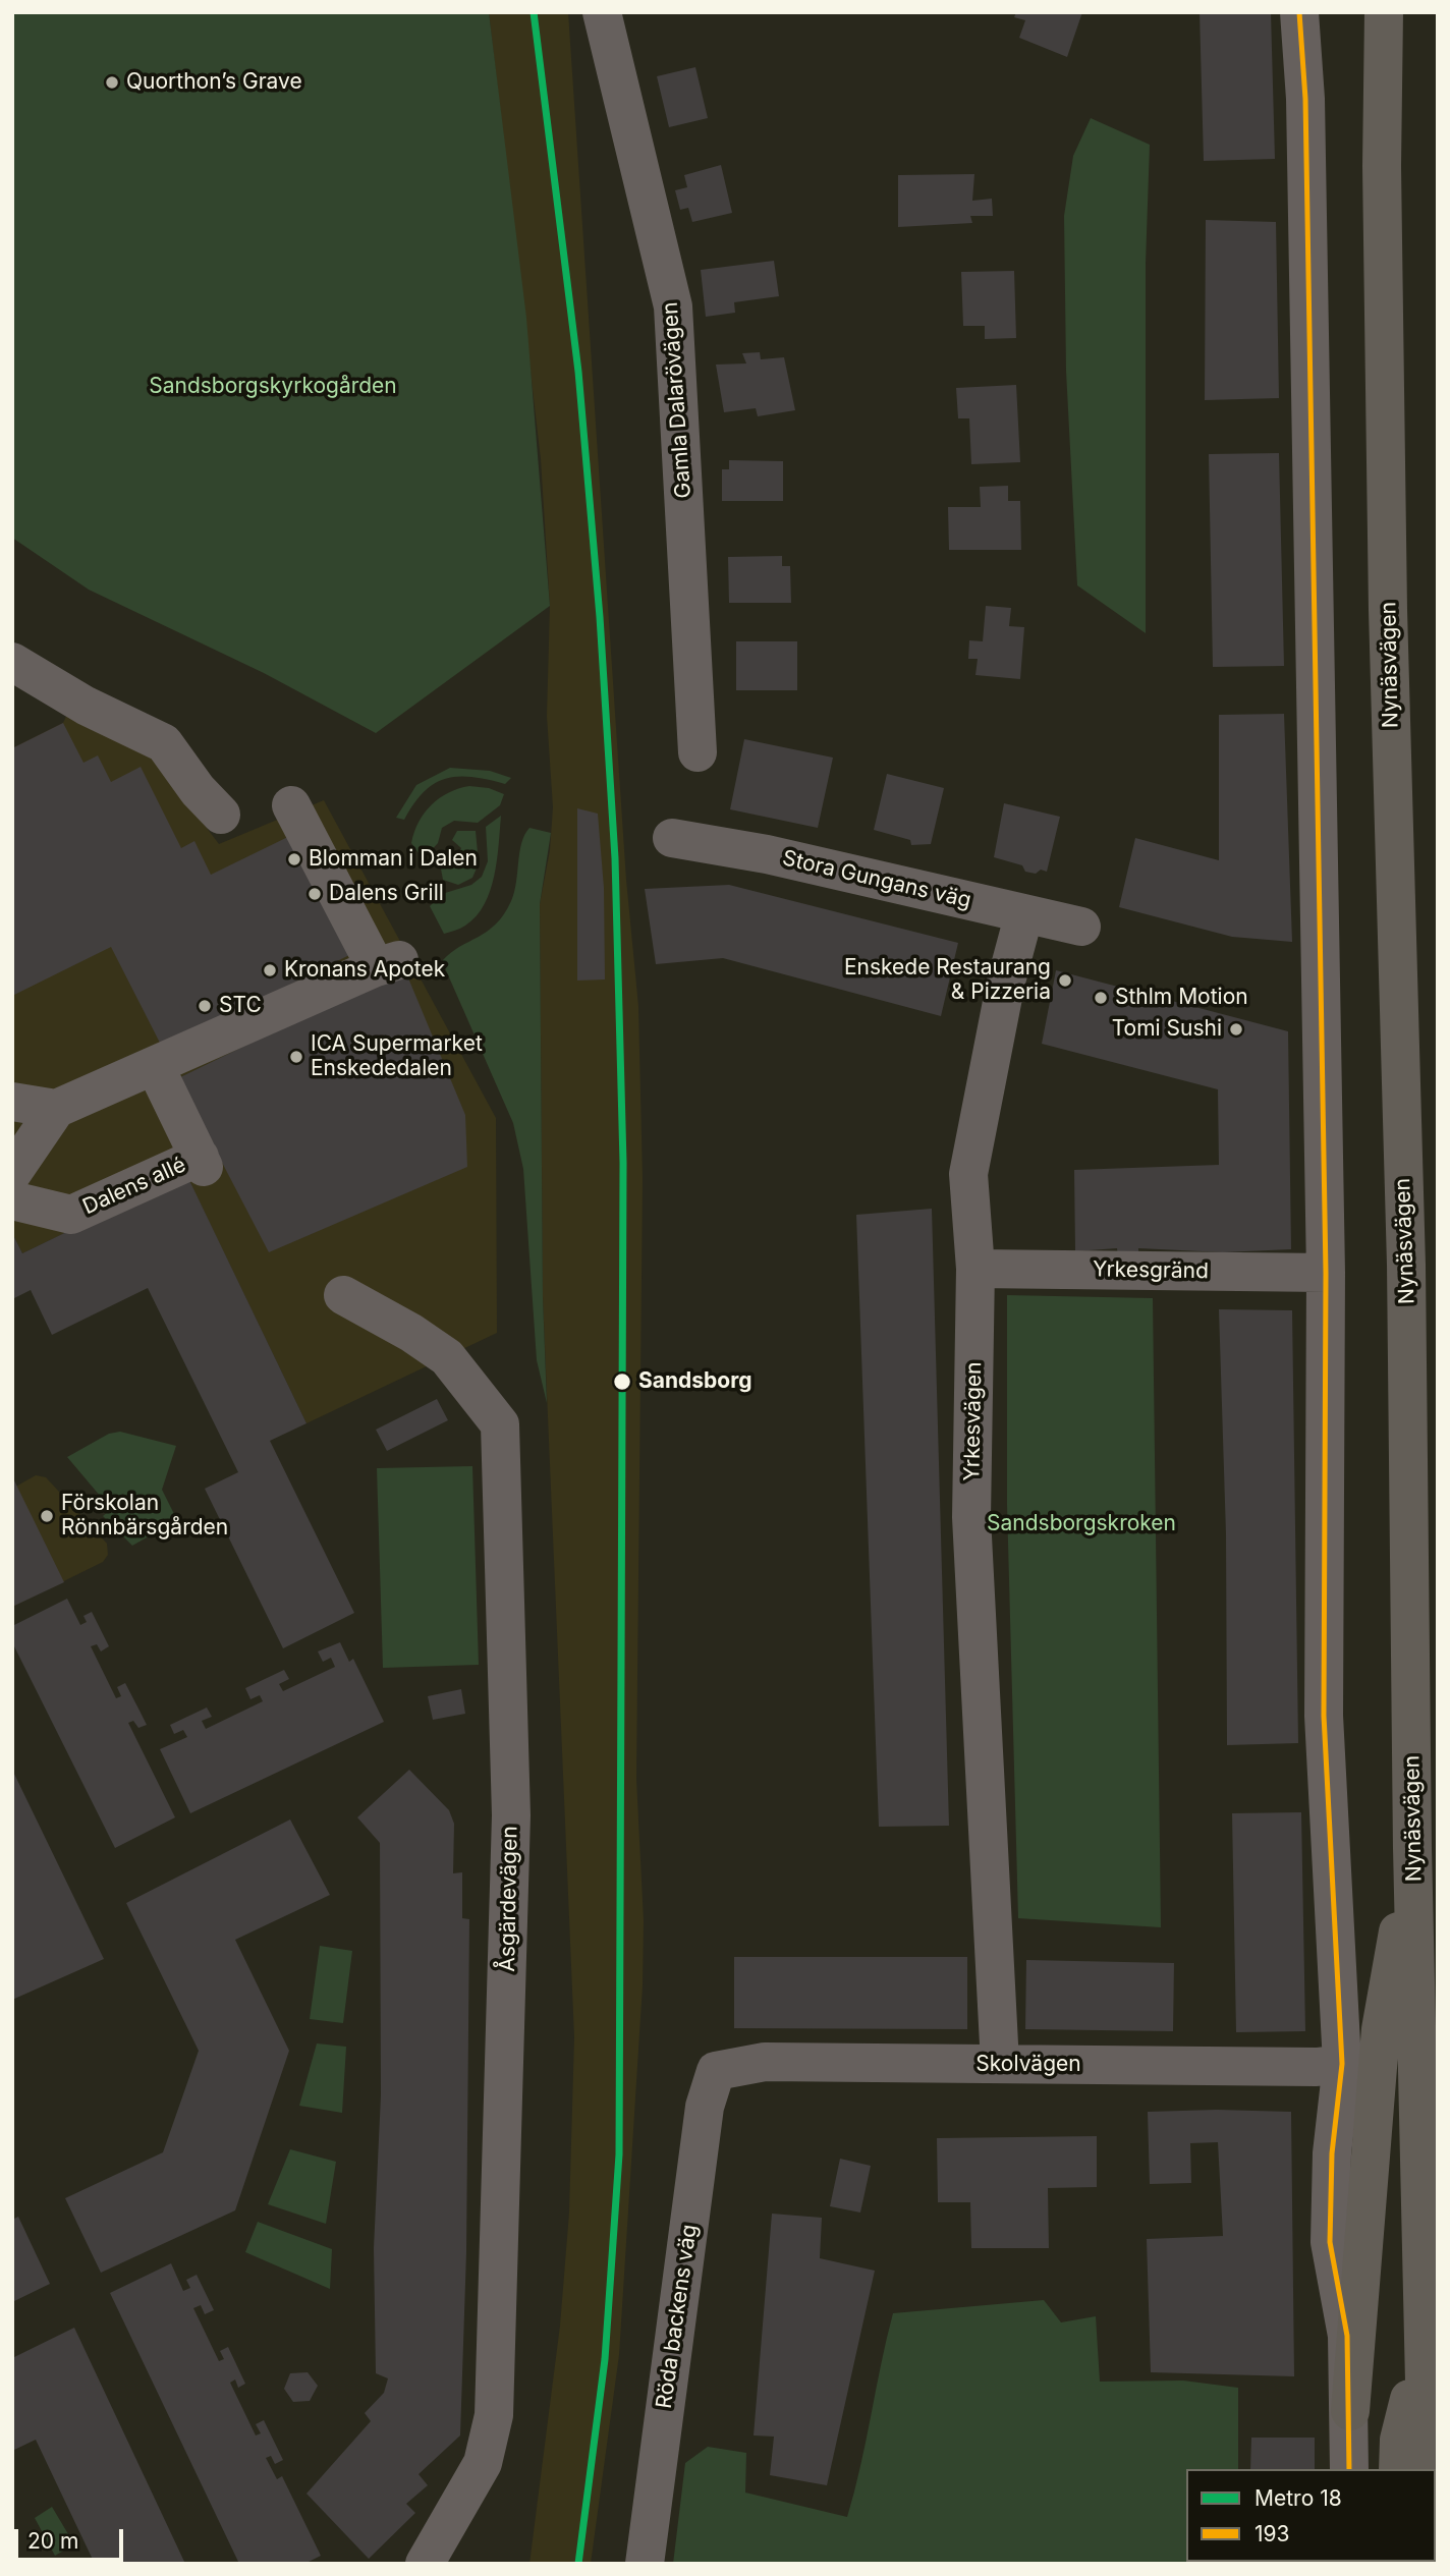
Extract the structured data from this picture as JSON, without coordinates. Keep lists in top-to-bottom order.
{
  "streets": {
    "highway": ["Nynäsvägen"],
    "street": [
      "Gamla Dalarövägen",
      "Stora Gungans väg",
      "Dalens allé",
      "Yrkesgränd",
      "Yrkesvägen",
      "Åsgärdevägen",
      "Skolvägen",
      "Röda backens väg"
    ]
  },
  "crossings": [
    ["Stora Gungans väg", "Yrkesvägen"],
    ["Yrkesgränd", "Yrkesvägen"],
    ["Yrkesvägen", "Skolvägen"],
    ["Skolvägen", "Röda backens väg"]
  ],
  "parks": ["Sandsborgskyrkogården", "Sandsborgskroken"],
  "places": [
    "Quorthon’s Grave",
    "Blomman i Dalen",
    "Dalens Grill",
    "Kronans Apotek",
    "Enskede Restaurang & Pizzeria",
    "Sthlm Motion",
    "STC",
    "Tomi Sushi",
    "ICA Supermarket Enskededalen",
    "Sandsborg",
    "Förskolan Rönnbärsgården"
  ],
  "lines": ["metro line 18", "transit line 193"],
  "legend": ["Metro 18", "193"],
  "scale_bar": "20 m"
}
